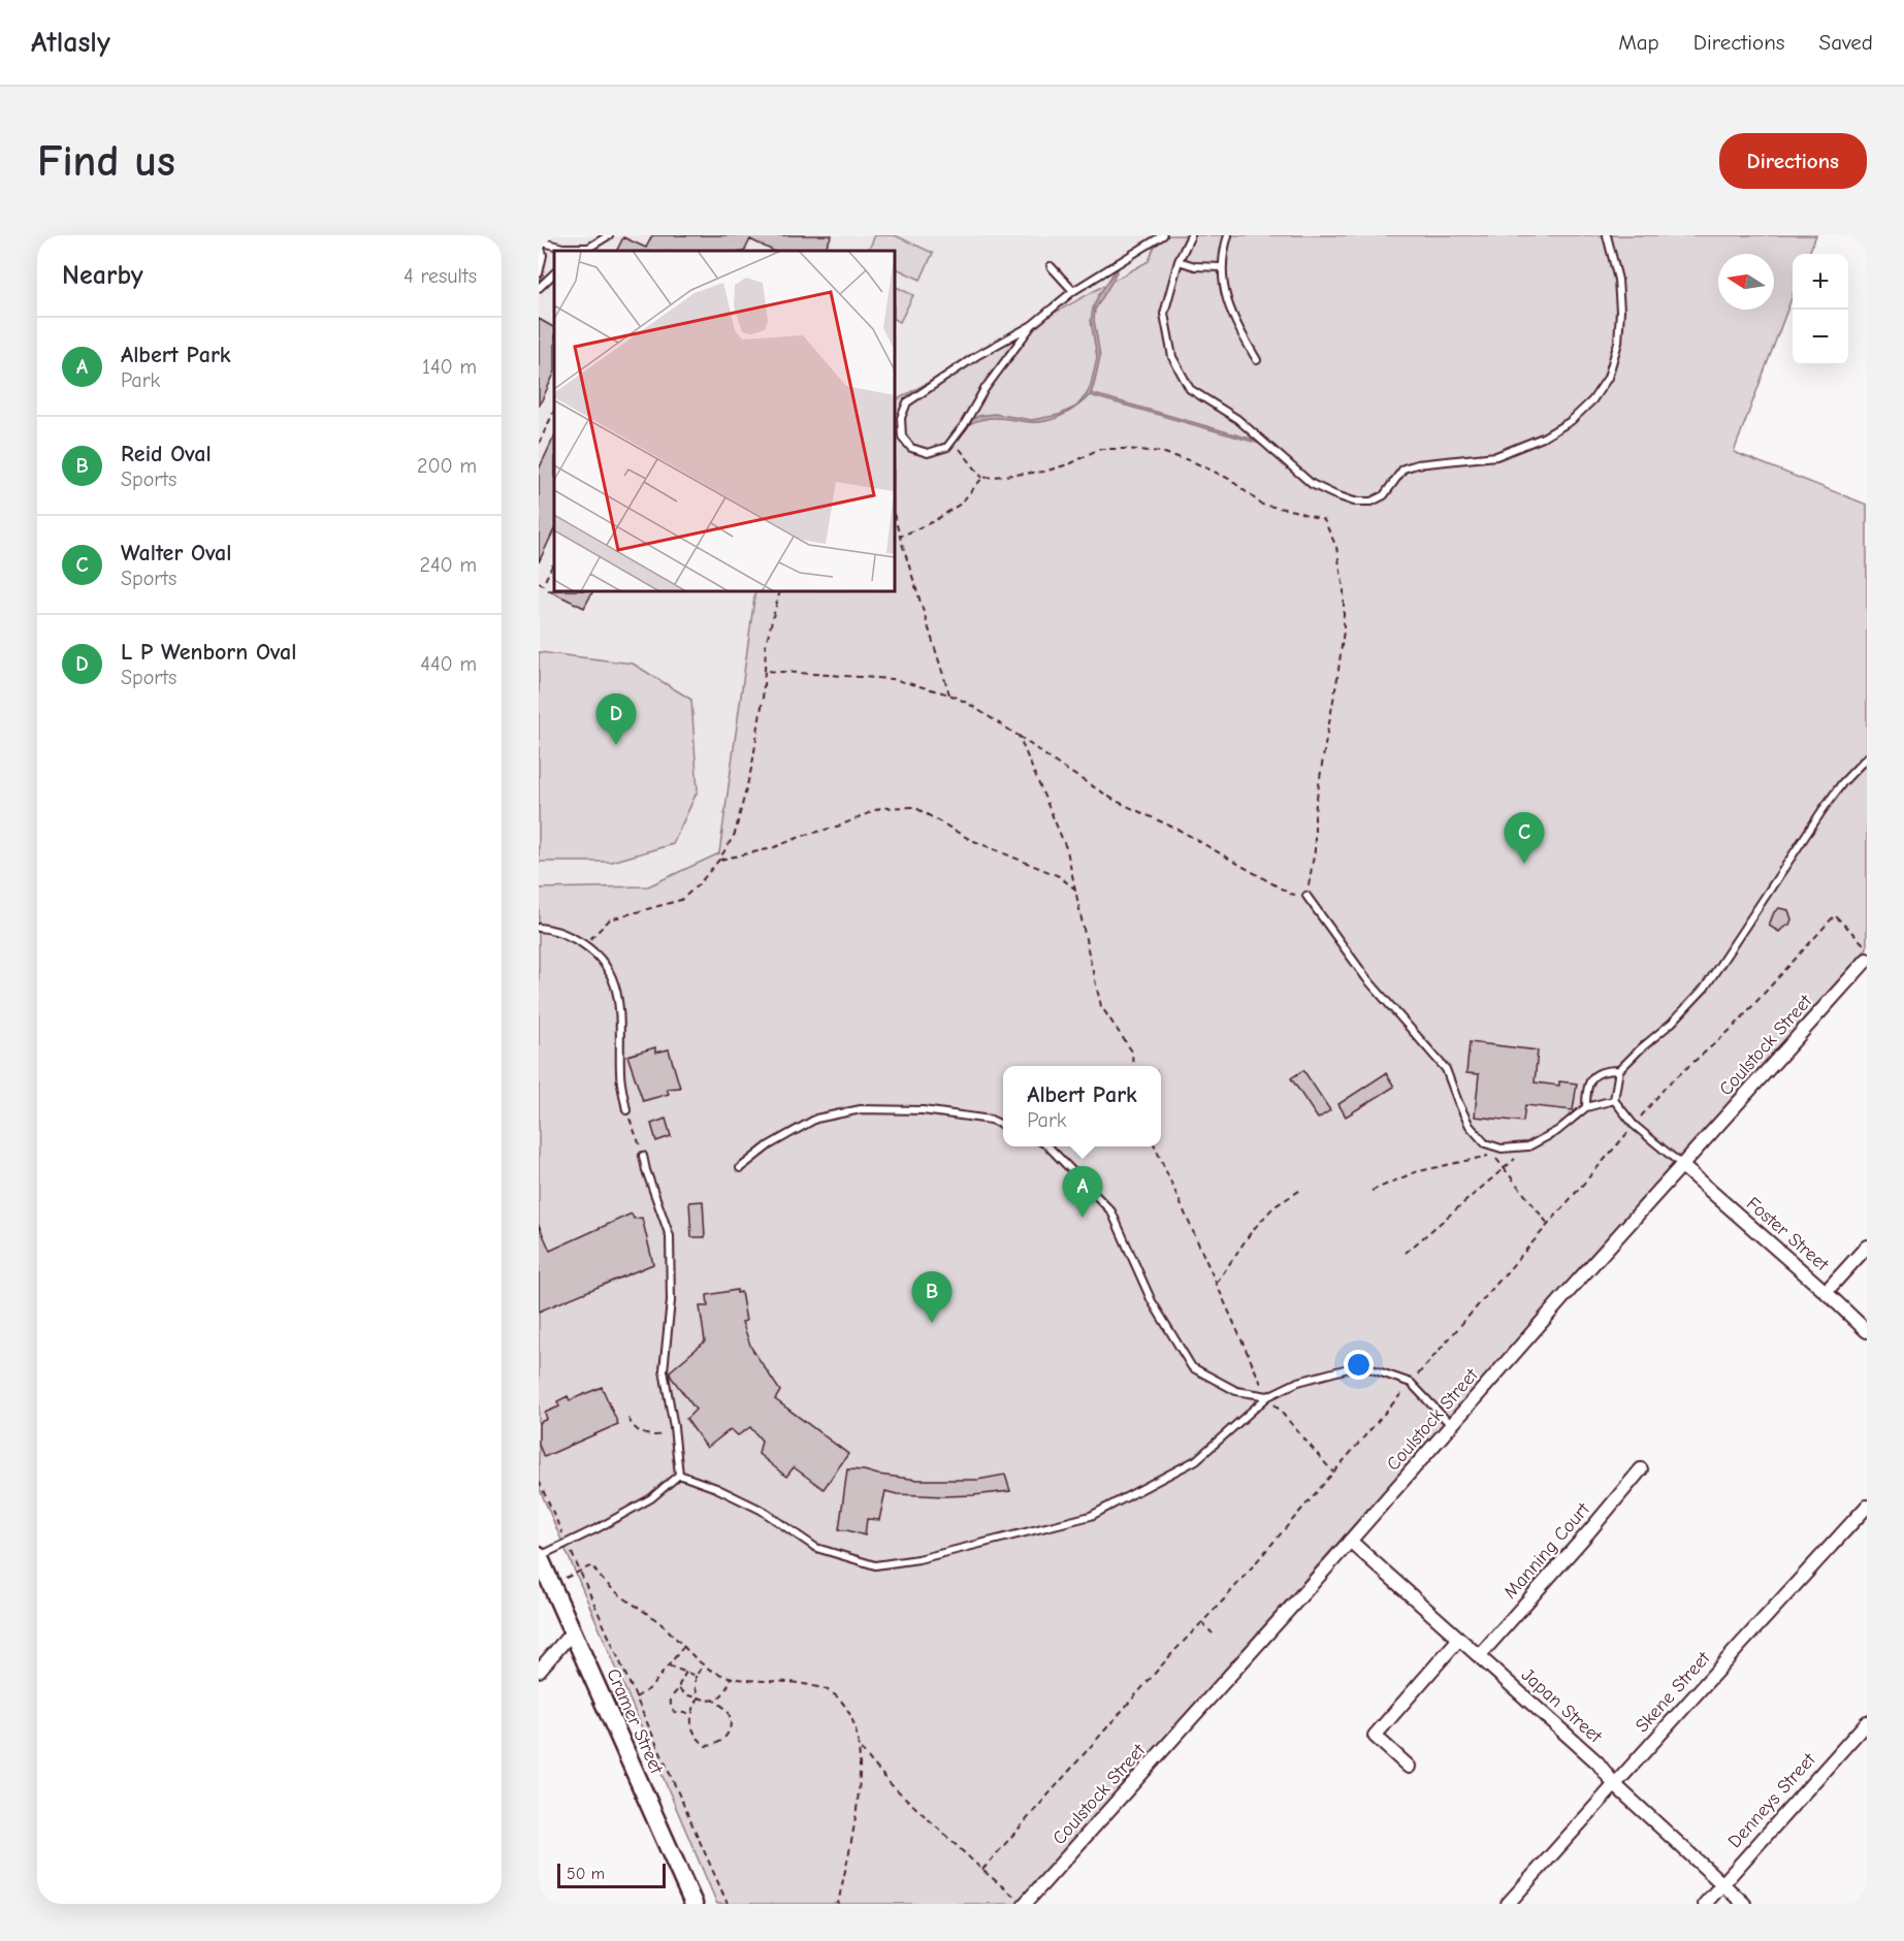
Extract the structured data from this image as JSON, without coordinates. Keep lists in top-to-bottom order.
{
  "streets": {
    "street": [
      "Coulstock Street",
      "Foster Street",
      "Manning Court",
      "Skene Street",
      "Japan Street",
      "Cramer Street",
      "Denneys Street"
    ]
  },
  "crossings": [
    ["Coulstock Street", "Foster Street"],
    ["Coulstock Street", "Japan Street"],
    ["Manning Court", "Japan Street"],
    ["Skene Street", "Japan Street"],
    ["Japan Street", "Denneys Street"]
  ],
  "scale_bar": "50 m",
  "north": "left",
  "page": {
    "header": "Atlasly",
    "nav": ["Map", "Directions", "Saved"],
    "buttons": "Directions",
    "title": "Find us",
    "heading": ["Nearby", "4 results"],
    "map_buttons": ["+", "−"],
    "list": [
      {
        "mark": "A",
        "name": "Albert Park",
        "note": "Park",
        "value": "140 m"
      },
      {
        "mark": "B",
        "name": "Reid Oval",
        "note": "Sports",
        "value": "200 m"
      },
      {
        "mark": "C",
        "name": "Walter Oval",
        "note": "Sports",
        "value": "240 m"
      },
      {
        "mark": "D",
        "name": "L P Wenborn Oval",
        "note": "Sports",
        "value": "440 m"
      }
    ],
    "pins": [
      "D",
      "C",
      "A",
      "B"
    ],
    "popup": ["Albert Park", "Park"],
    "scale": "50 m"
  }
}
